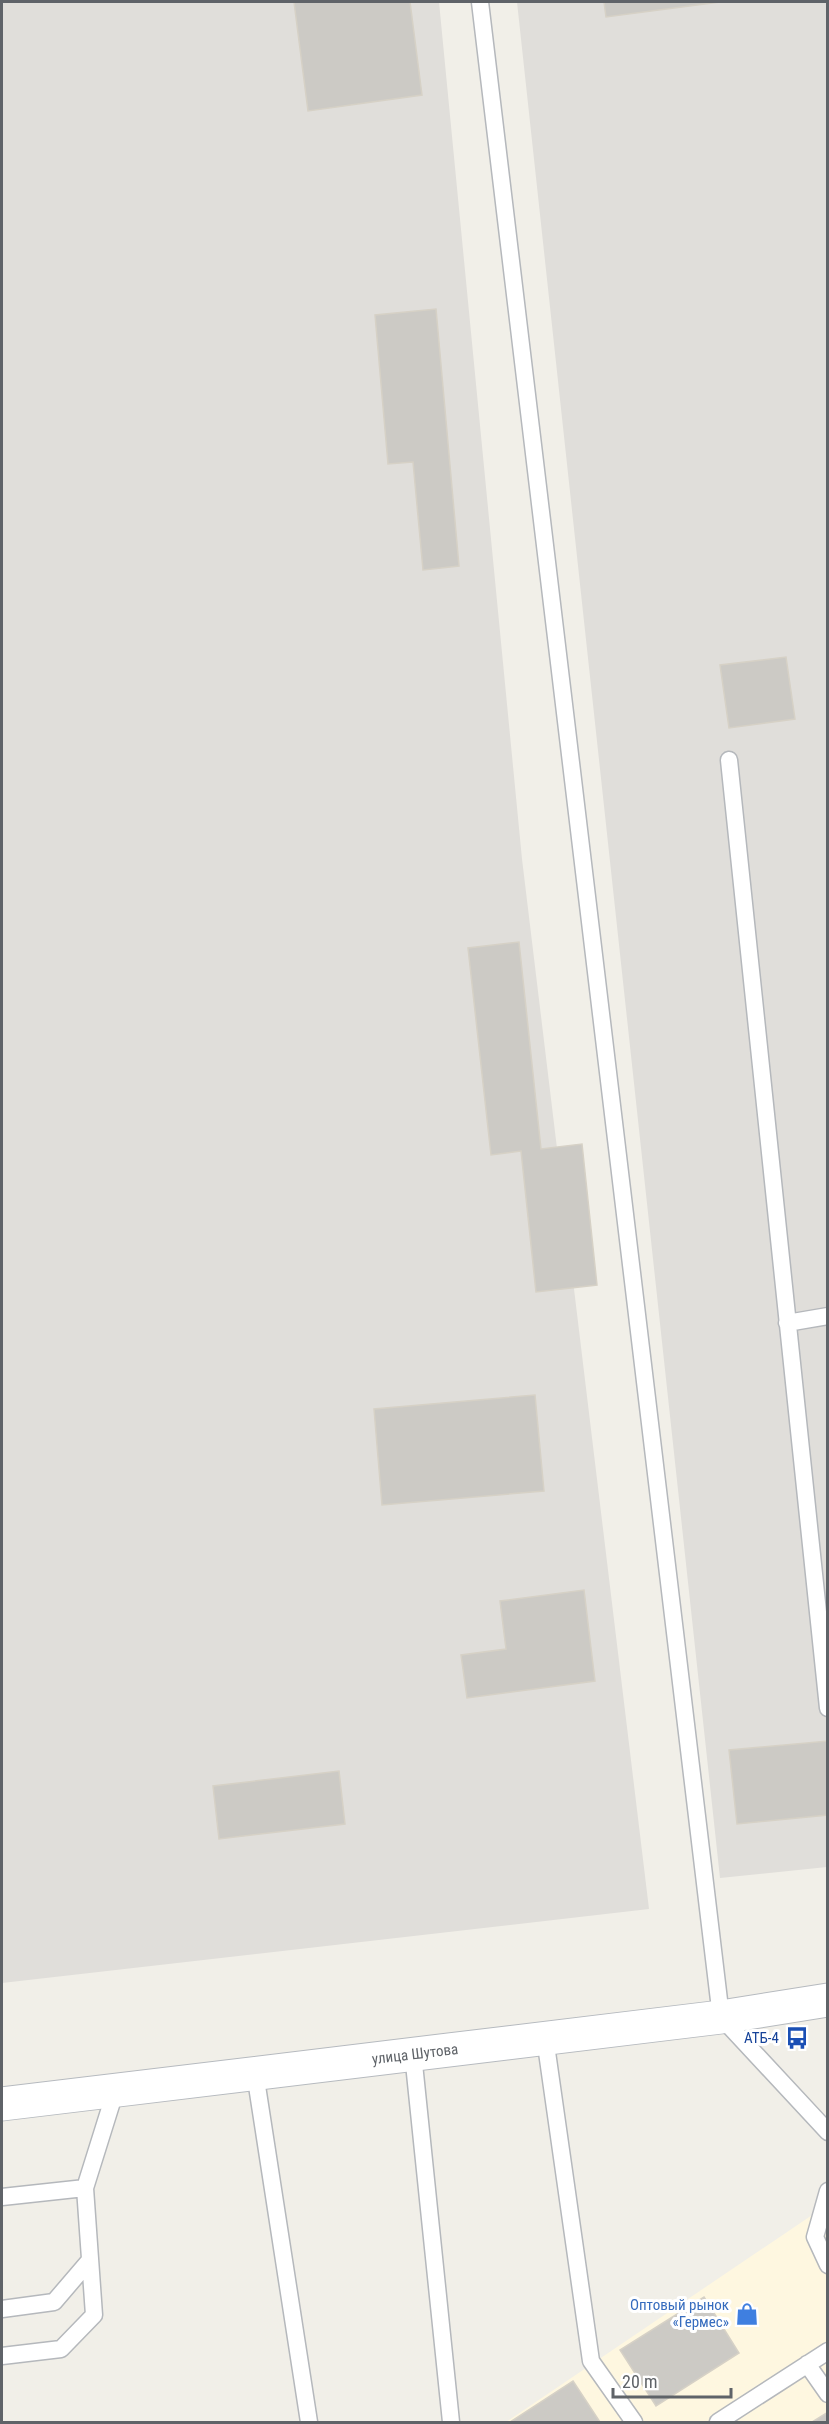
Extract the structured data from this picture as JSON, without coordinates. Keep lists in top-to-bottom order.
{
  "streets": {
    "street": ["улица Шутова"]
  },
  "places": {
    "bus stop": ["АТБ-4"],
    "shop": ["Оптовый рынок «Гермес»"]
  },
  "scale_bar": "20 m"
}
